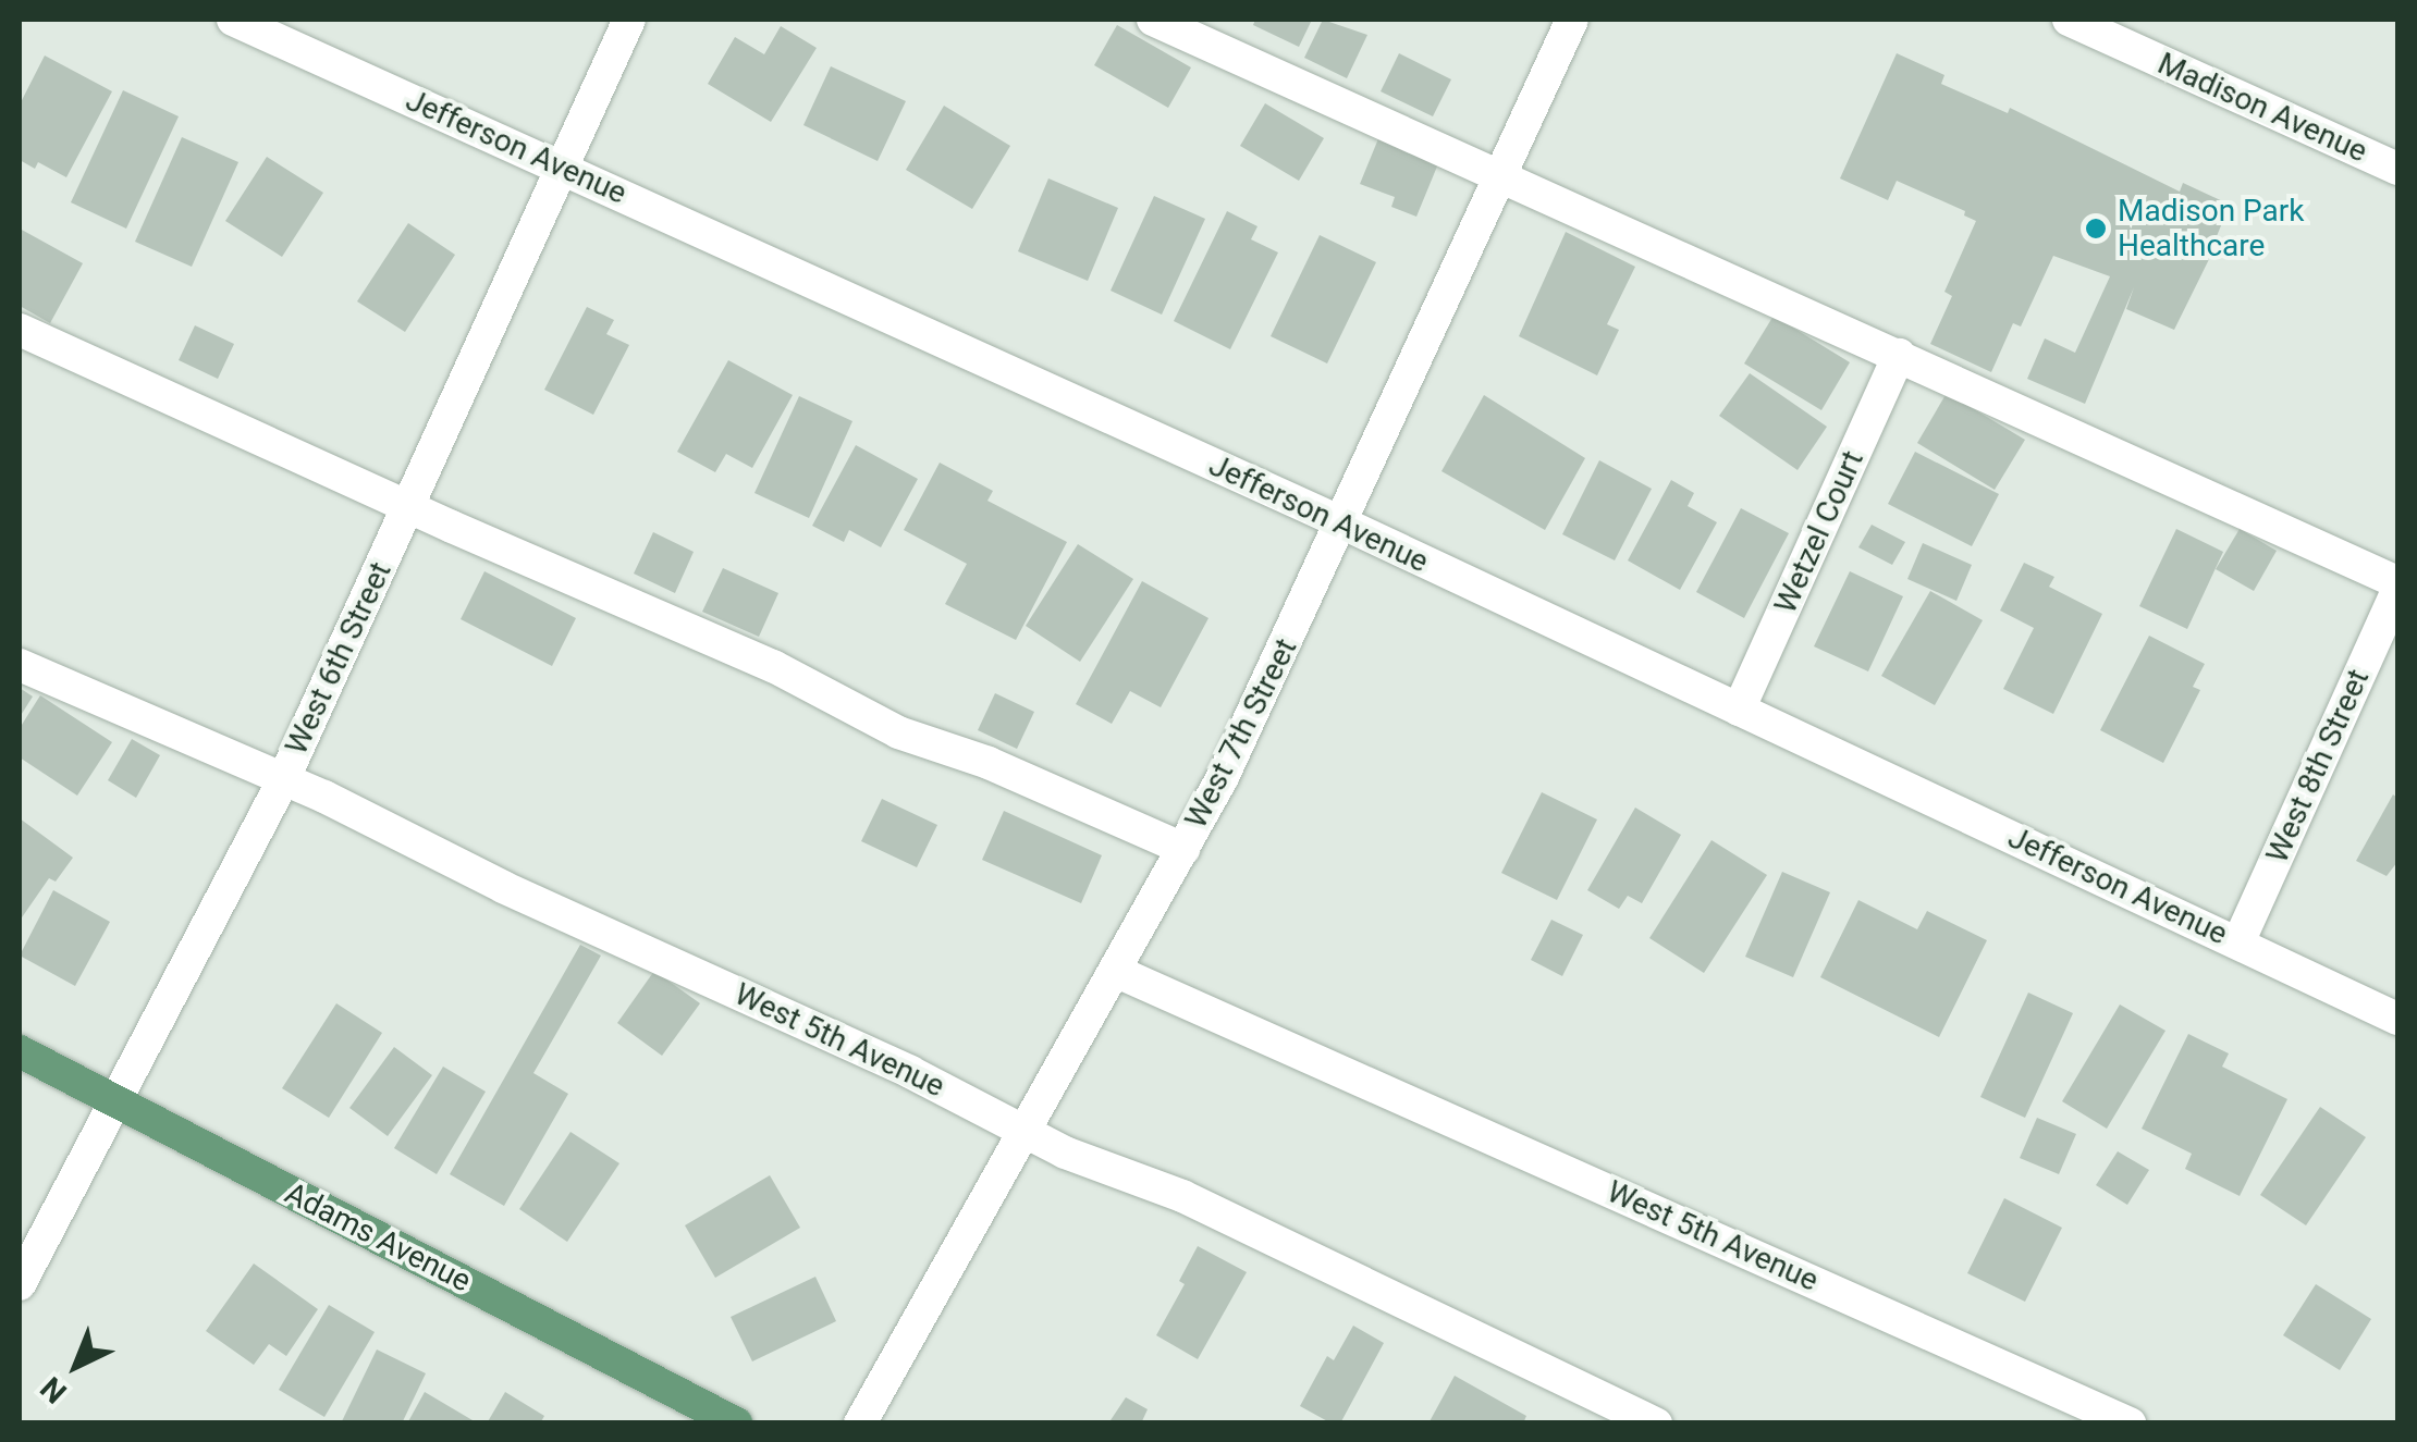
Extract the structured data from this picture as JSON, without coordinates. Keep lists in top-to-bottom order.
{
  "streets": {
    "main road": ["Adams Avenue"],
    "street": [
      "Madison Avenue",
      "Jefferson Avenue",
      "Wetzel Court",
      "West 6th Street",
      "West 7th Street",
      "West 8th Street",
      "West 5th Avenue"
    ]
  },
  "crossings": [
    ["Jefferson Avenue", "Wetzel Court"],
    ["Jefferson Avenue", "West 6th Street"],
    ["Jefferson Avenue", "West 7th Street"],
    ["Jefferson Avenue", "West 8th Street"],
    ["West 6th Street", "West 5th Avenue"],
    ["West 6th Street", "Adams Avenue"],
    ["West 7th Street", "West 5th Avenue"]
  ],
  "places": ["Madison Park Healthcare"],
  "north": "bottom left"
}
